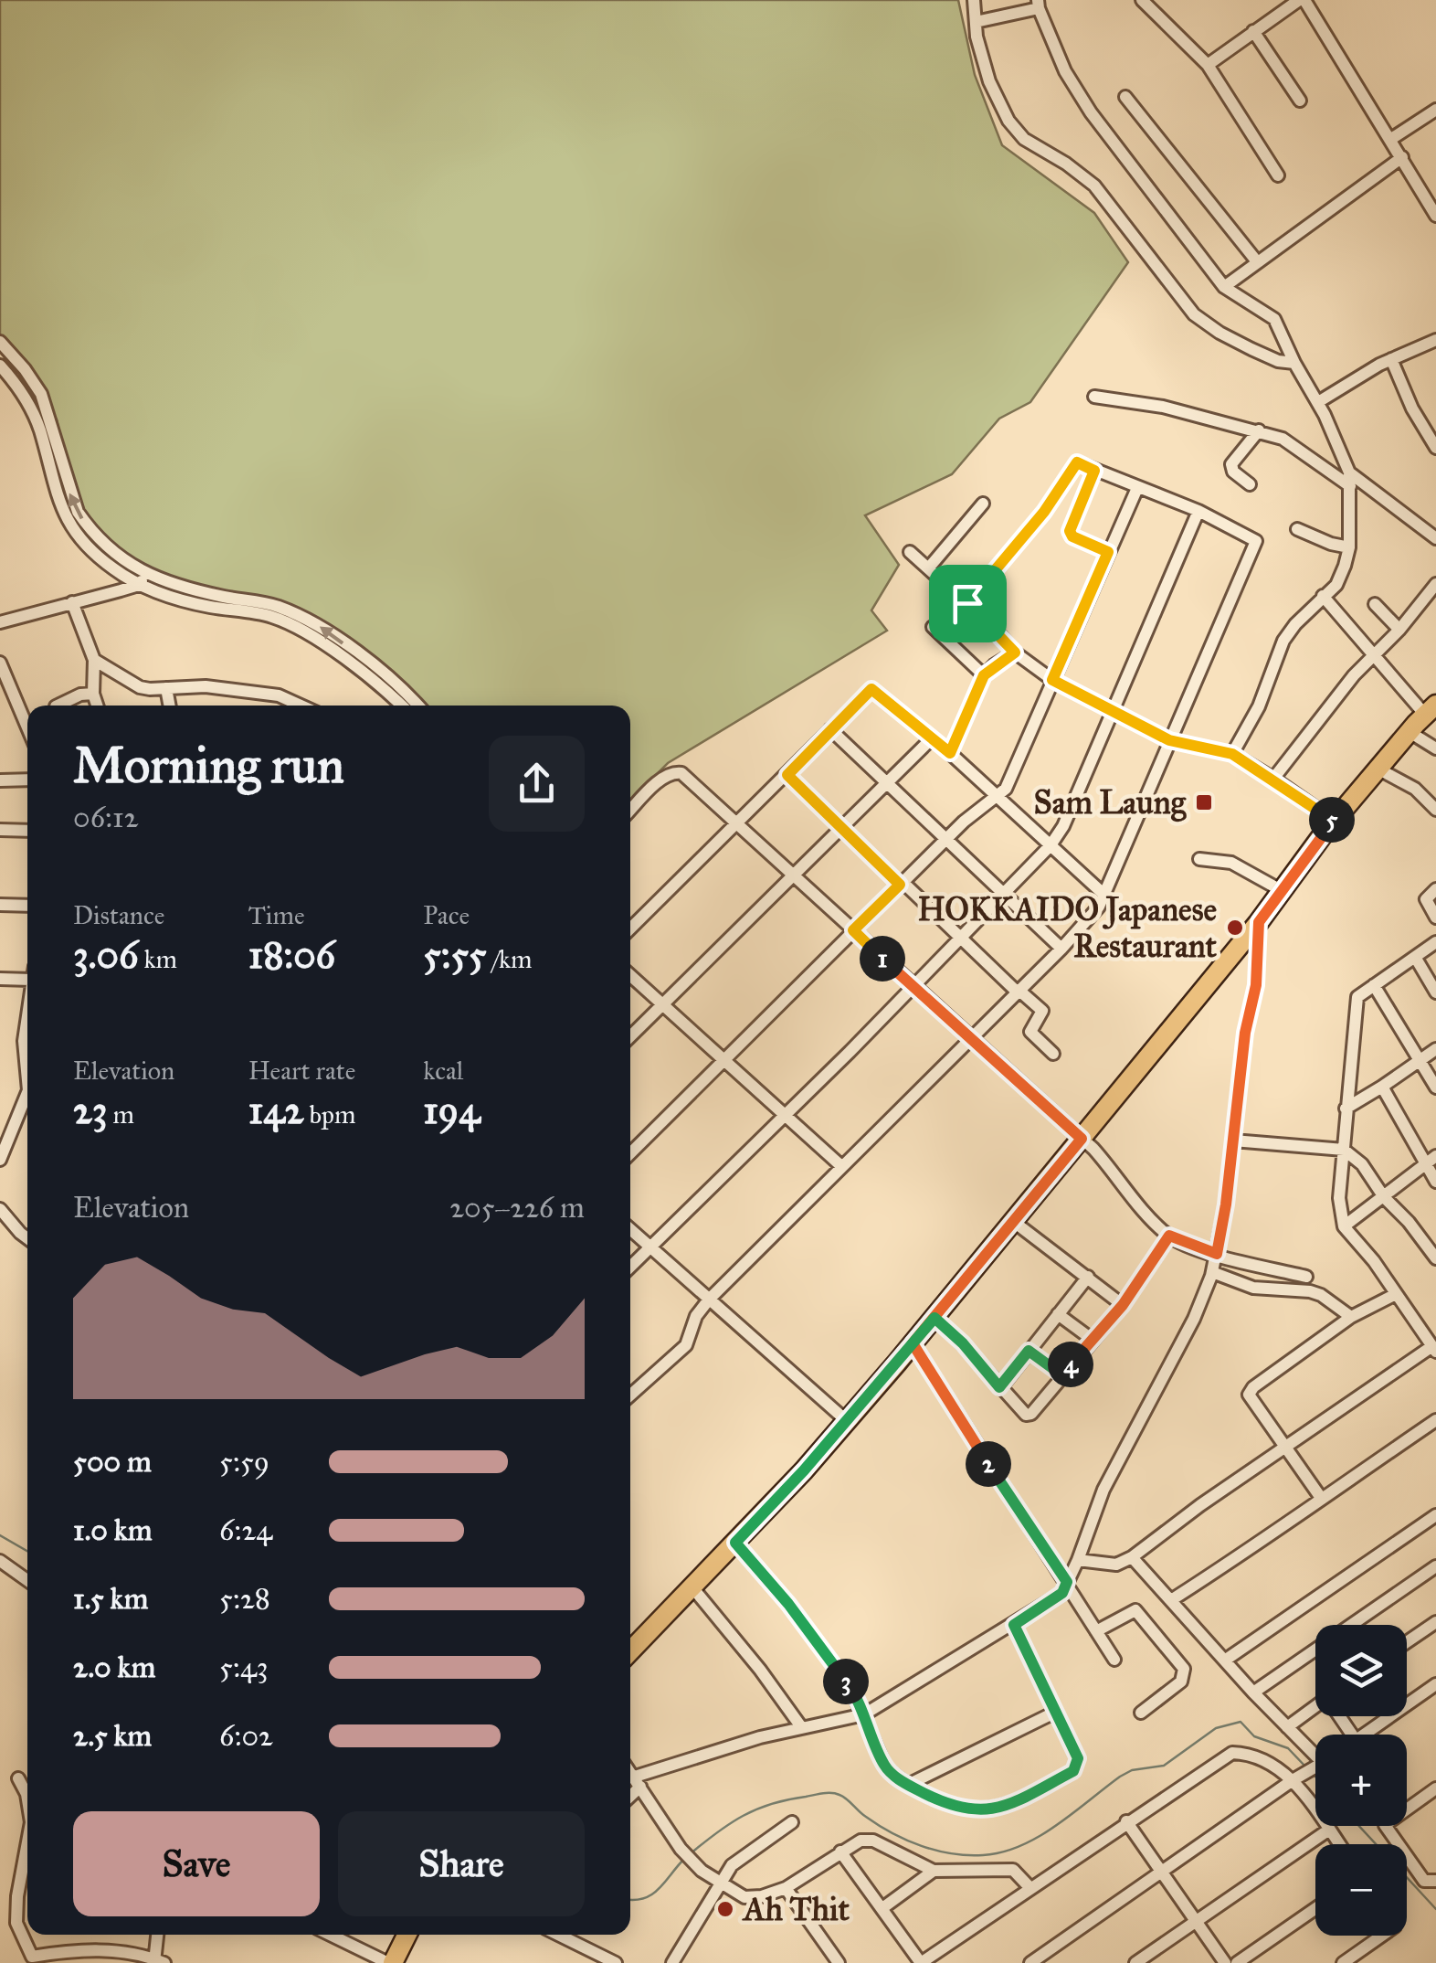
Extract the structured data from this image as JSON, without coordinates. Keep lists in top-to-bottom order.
{
  "places": {
    "transit": ["Sam Laung"],
    "other": ["HOKKAIDO Japanese Restaurant", "Ah Thit"]
  },
  "page": {
    "heading": ["Morning run", "06:12"],
    "pins": [
      "5",
      "1",
      "4",
      "2",
      "3"
    ],
    "stats": [
      ["Distance", "3.06 km"],
      ["Time", "18:06"],
      ["Pace", "5:55 /km"],
      ["Elevation", "23 m"],
      ["Heart rate", "142 bpm"],
      ["kcal", "194"]
    ],
    "chart": ["Elevation", "205–226 m"],
    "list": [
      {
        "name": "500 m",
        "note": "5:59"
      },
      {
        "name": "1.0 km",
        "note": "6:24"
      },
      {
        "name": "1.5 km",
        "note": "5:28"
      },
      {
        "name": "2.0 km",
        "note": "5:43"
      },
      {
        "name": "2.5 km",
        "note": "6:02"
      }
    ],
    "map_buttons": ["+", "−"],
    "buttons": ["Save", "Share"]
  }
}
